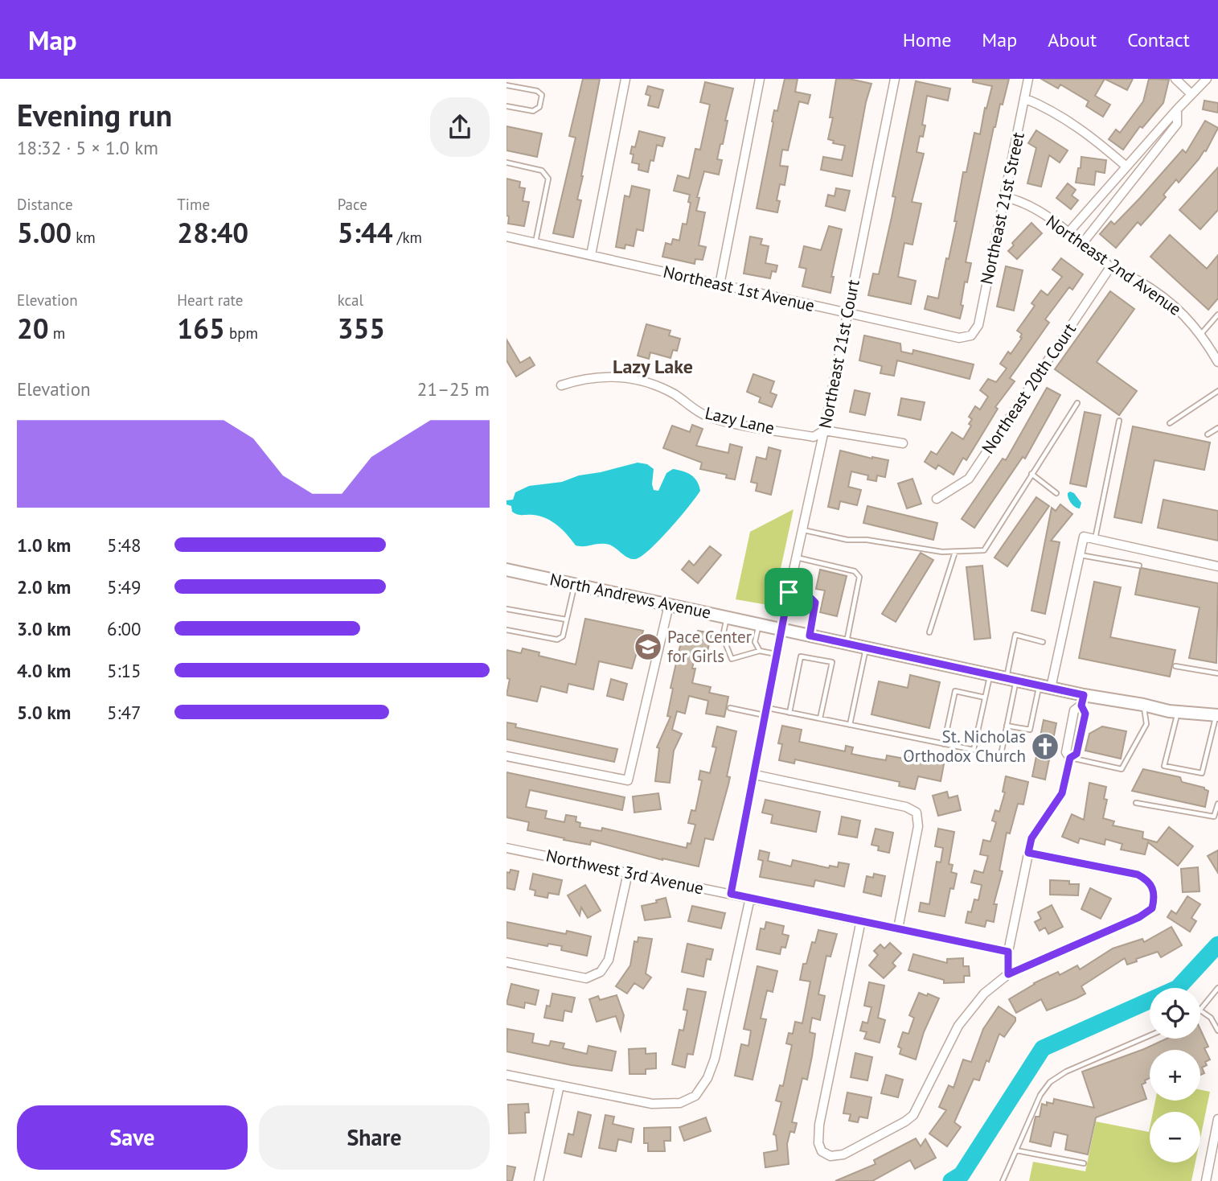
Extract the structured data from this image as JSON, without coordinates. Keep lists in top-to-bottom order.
{
  "streets": {
    "main road": ["North Andrews Avenue"],
    "street": [
      "Northeast 21st Street",
      "Northeast 2nd Avenue",
      "Northeast 1st Avenue",
      "Northeast 21st Court",
      "Northeast 20th Court",
      "Lazy Lane",
      "Northwest 3rd Avenue"
    ]
  },
  "crossings": [
    ["Northeast 21st Street", "Northeast 2nd Avenue"],
    ["Northeast 21st Street", "Northeast 1st Avenue"],
    ["Northeast 2nd Avenue", "Northeast 20th Court"],
    ["Northeast 1st Avenue", "Northeast 21st Court"],
    ["Northeast 21st Court", "Lazy Lane"],
    ["Northeast 21st Court", "North Andrews Avenue"],
    ["Northeast 21st Court", "Northwest 3rd Avenue"]
  ],
  "districts": ["Lazy Lake"],
  "places": {
    "school or university": ["Pace Center for Girls"],
    "church": ["St. Nicholas Orthodox Church"]
  },
  "page": {
    "header": "Map",
    "nav": [
      "Home",
      "Map",
      "About",
      "Contact"
    ],
    "heading": ["Evening run", "18:32 · 5 × 1.0 km"],
    "stats": [
      ["Distance", "5.00 km"],
      ["Time", "28:40"],
      ["Pace", "5:44 /km"],
      ["Elevation", "20 m"],
      ["Heart rate", "165 bpm"],
      ["kcal", "355"]
    ],
    "chart": ["Elevation", "21–25 m"],
    "list": [
      {
        "name": "1.0 km",
        "note": "5:48"
      },
      {
        "name": "2.0 km",
        "note": "5:49"
      },
      {
        "name": "3.0 km",
        "note": "6:00"
      },
      {
        "name": "4.0 km",
        "note": "5:15"
      },
      {
        "name": "5.0 km",
        "note": "5:47"
      }
    ],
    "map_buttons": ["+", "−"],
    "buttons": ["Save", "Share"]
  }
}
